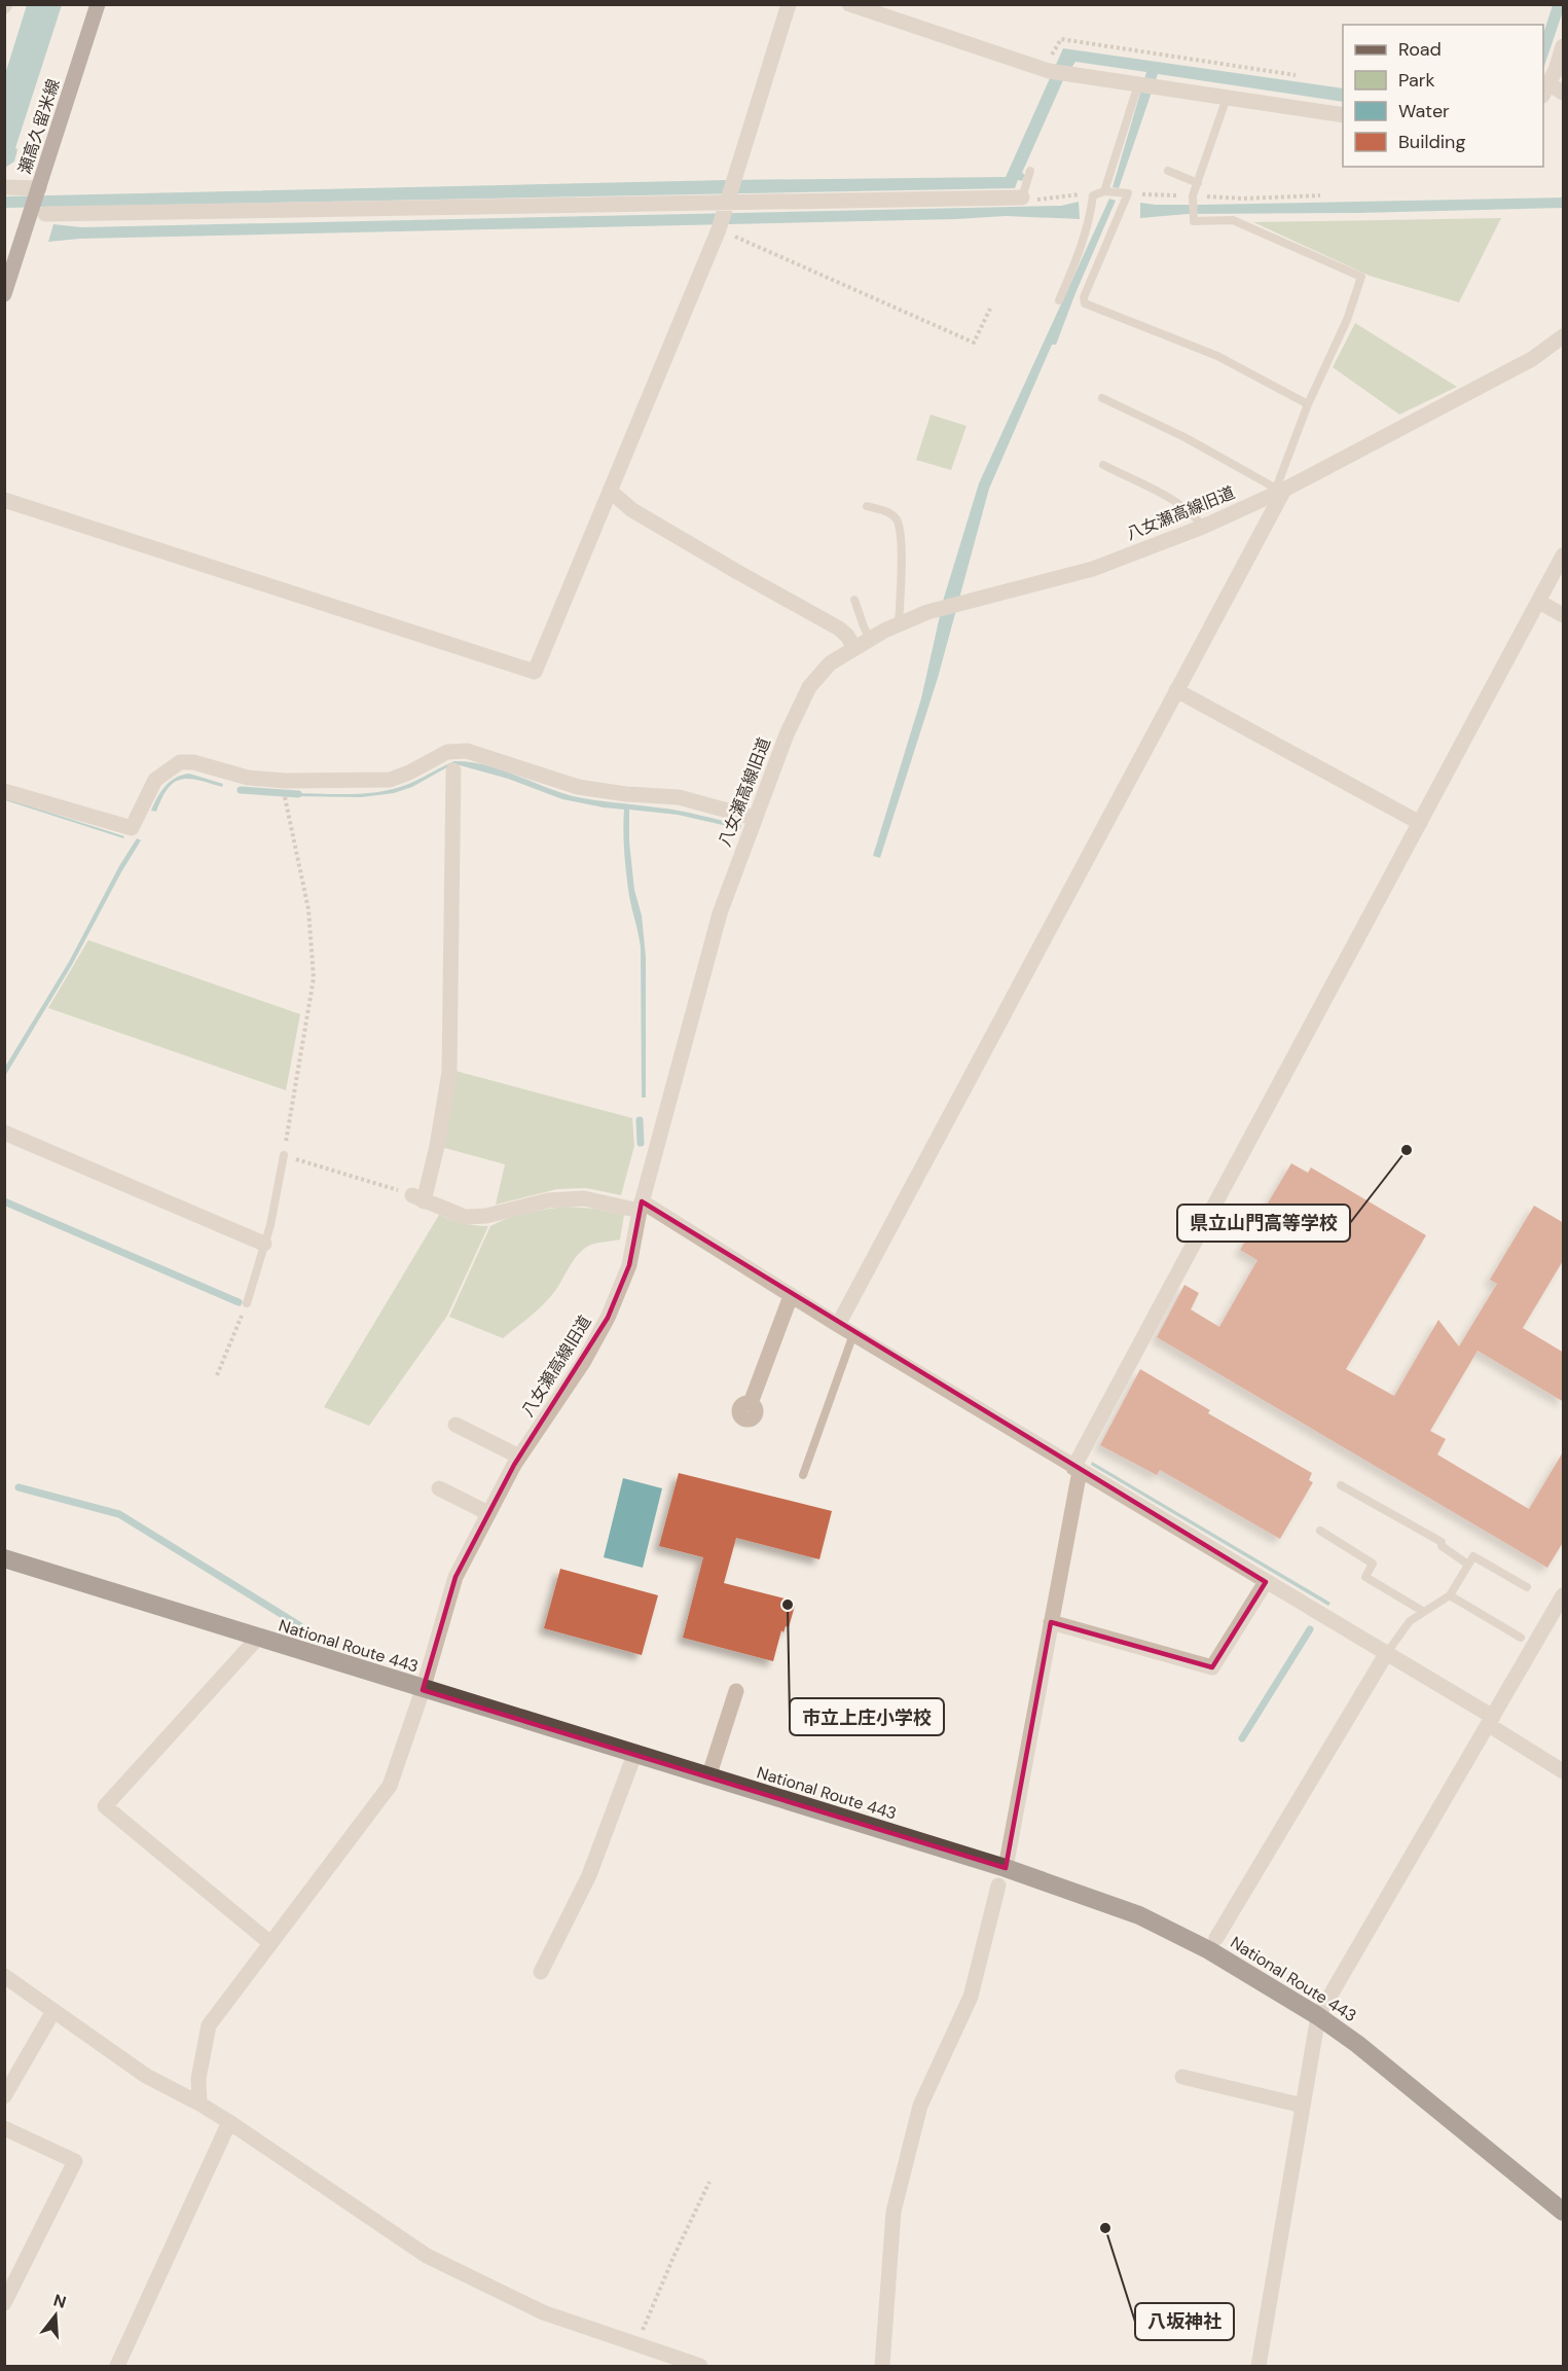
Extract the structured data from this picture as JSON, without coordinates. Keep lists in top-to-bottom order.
{
  "streets": {
    "highway": ["National Route 443"],
    "main road": ["瀬高久留米線"],
    "street": ["八女瀬高線旧道"]
  },
  "crossings": [
    ["八女瀬高線旧道", "National Route 443"]
  ],
  "places": ["県立山門高等学校", "市立上庄小学校", "八坂神社"],
  "legend": [
    "Road",
    "Park",
    "Water",
    "Building"
  ],
  "north": "top"
}
